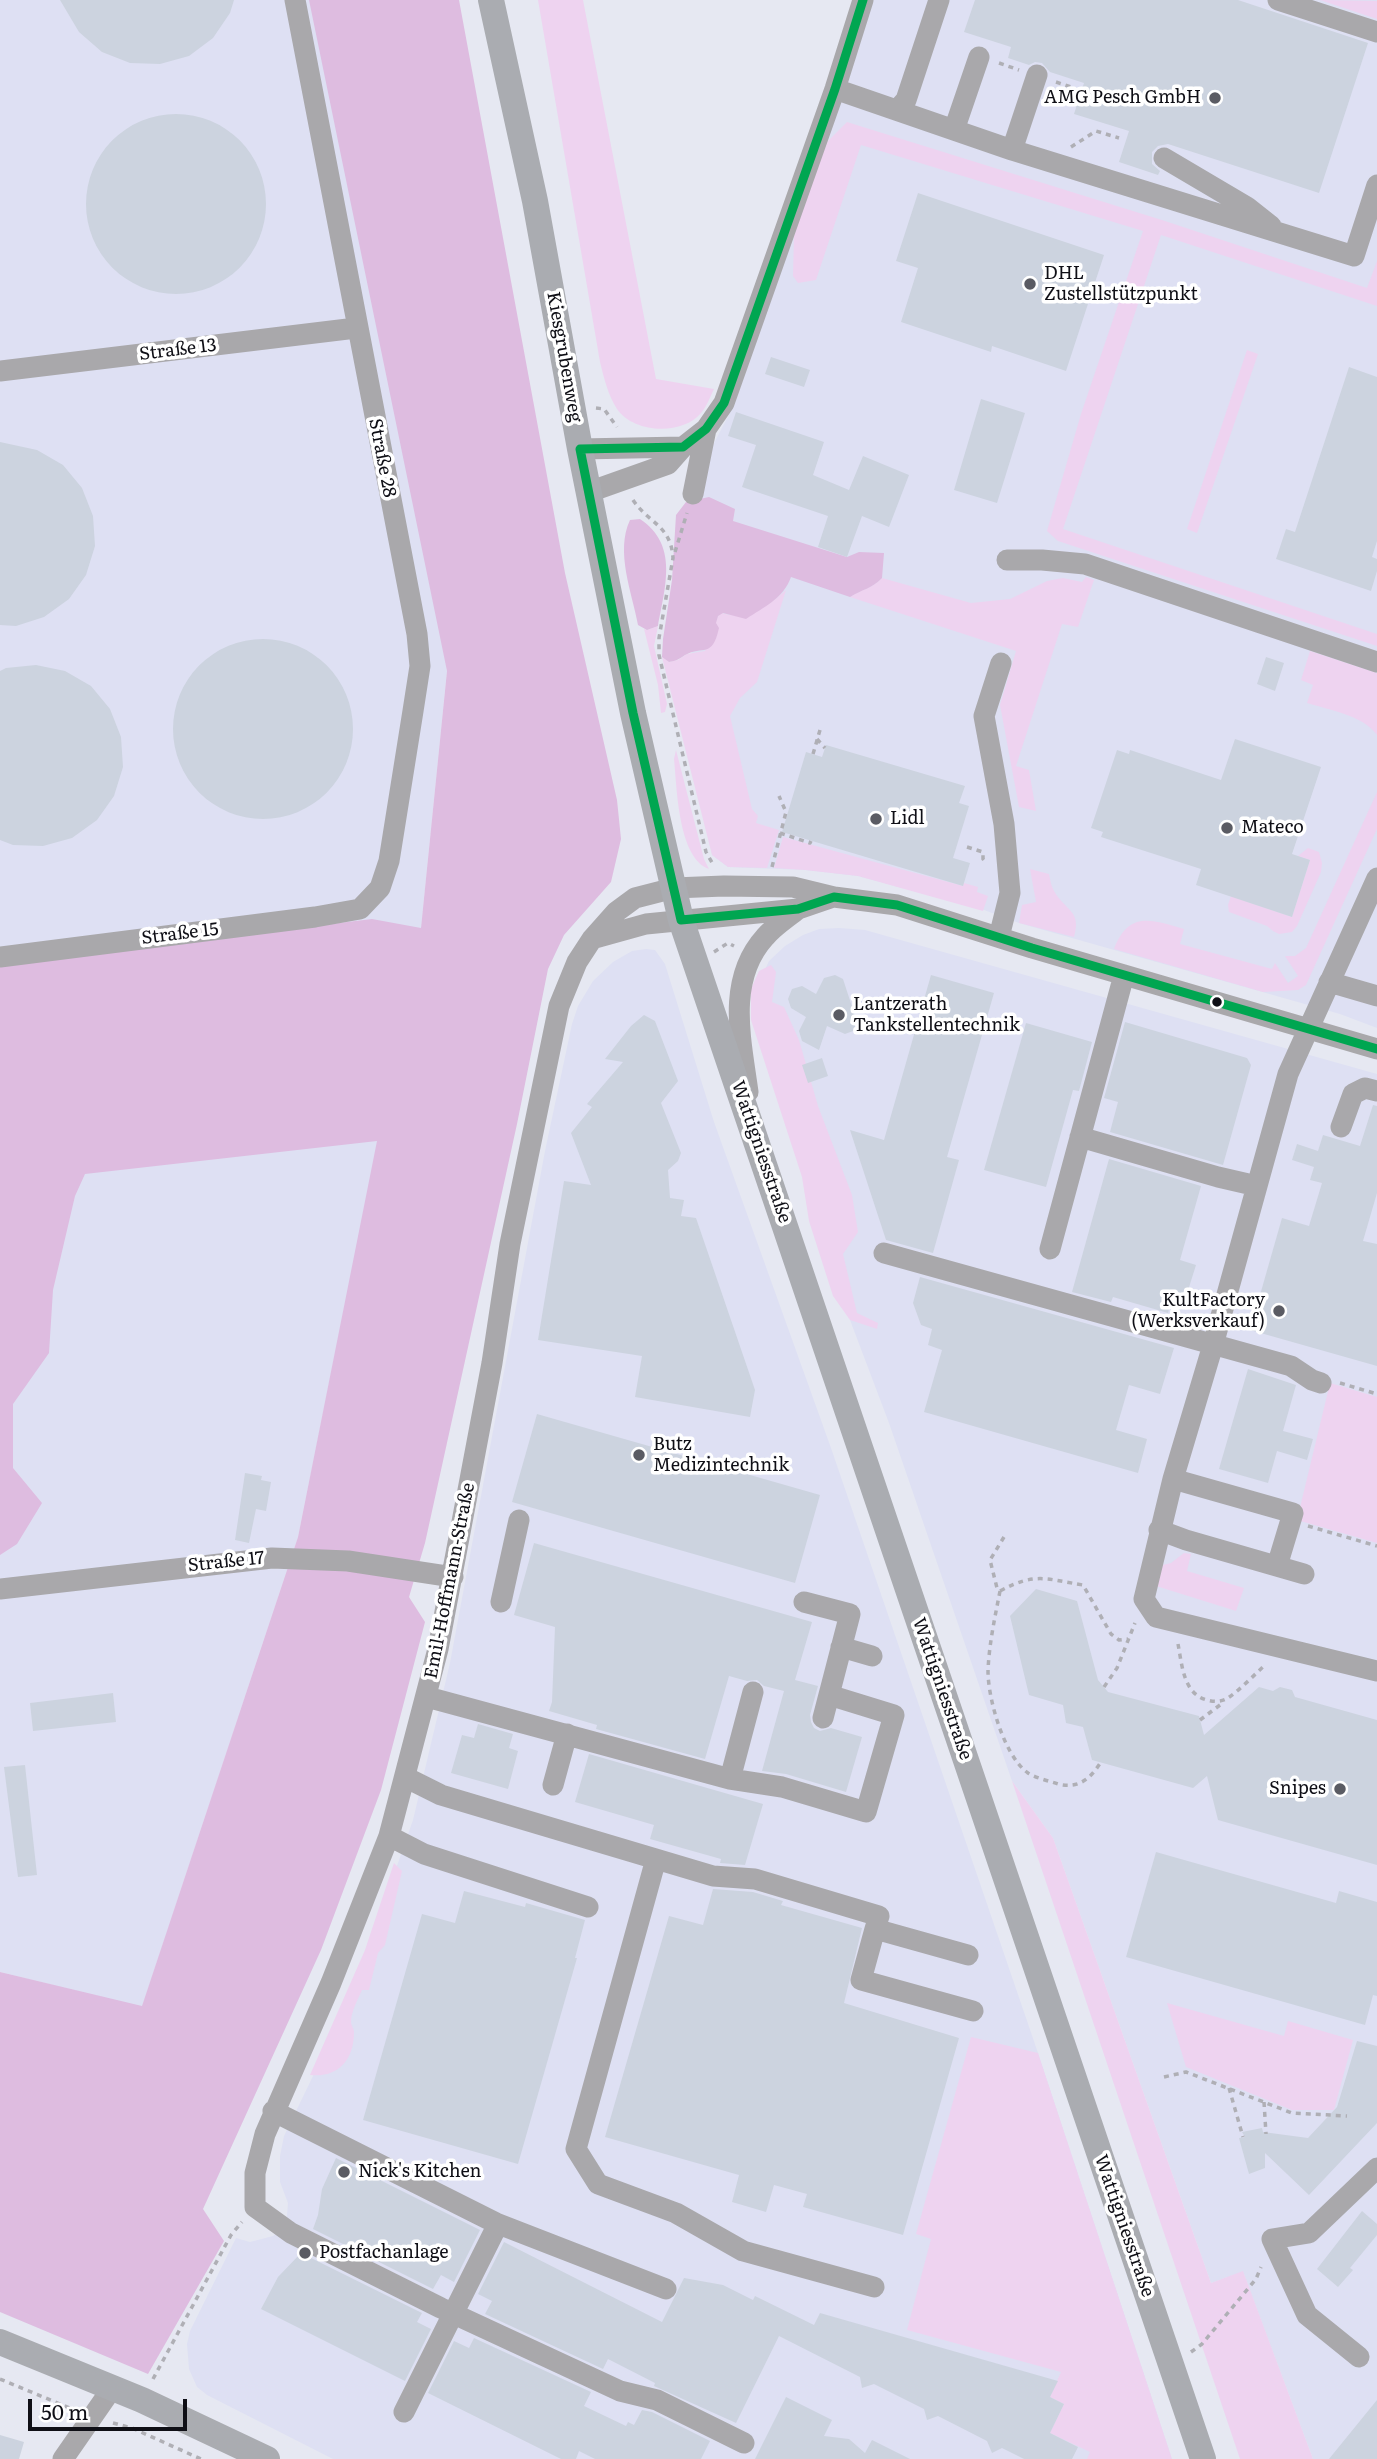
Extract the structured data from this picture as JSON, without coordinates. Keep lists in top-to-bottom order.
{
  "streets": {
    "main road": ["Kiesgrubenweg", "Wattigniesstraße"],
    "street": [
      "Straße 13",
      "Straße 28",
      "Straße 15",
      "Straße 17",
      "Emil-Hoffmann-Straße"
    ]
  },
  "crossings": [
    ["Straße 13", "Straße 28"],
    ["Kiesgrubenweg", "Wattigniesstraße"],
    ["Kiesgrubenweg", "Emil-Hoffmann-Straße"],
    ["Straße 28", "Straße 15"],
    ["Wattigniesstraße", "Emil-Hoffmann-Straße"],
    ["Straße 17", "Emil-Hoffmann-Straße"]
  ],
  "places": [
    "AMG Pesch GmbH",
    "DHL Zustellstützpunkt",
    "Lidl",
    "Mateco",
    "Lantzerath Tankstellentechnik",
    "KultFactory (Werksverkauf)",
    "Butz Medizintechnik",
    "Snipes",
    "Nick's Kitchen",
    "Postfachanlage"
  ],
  "scale_bar": "50 m"
}
